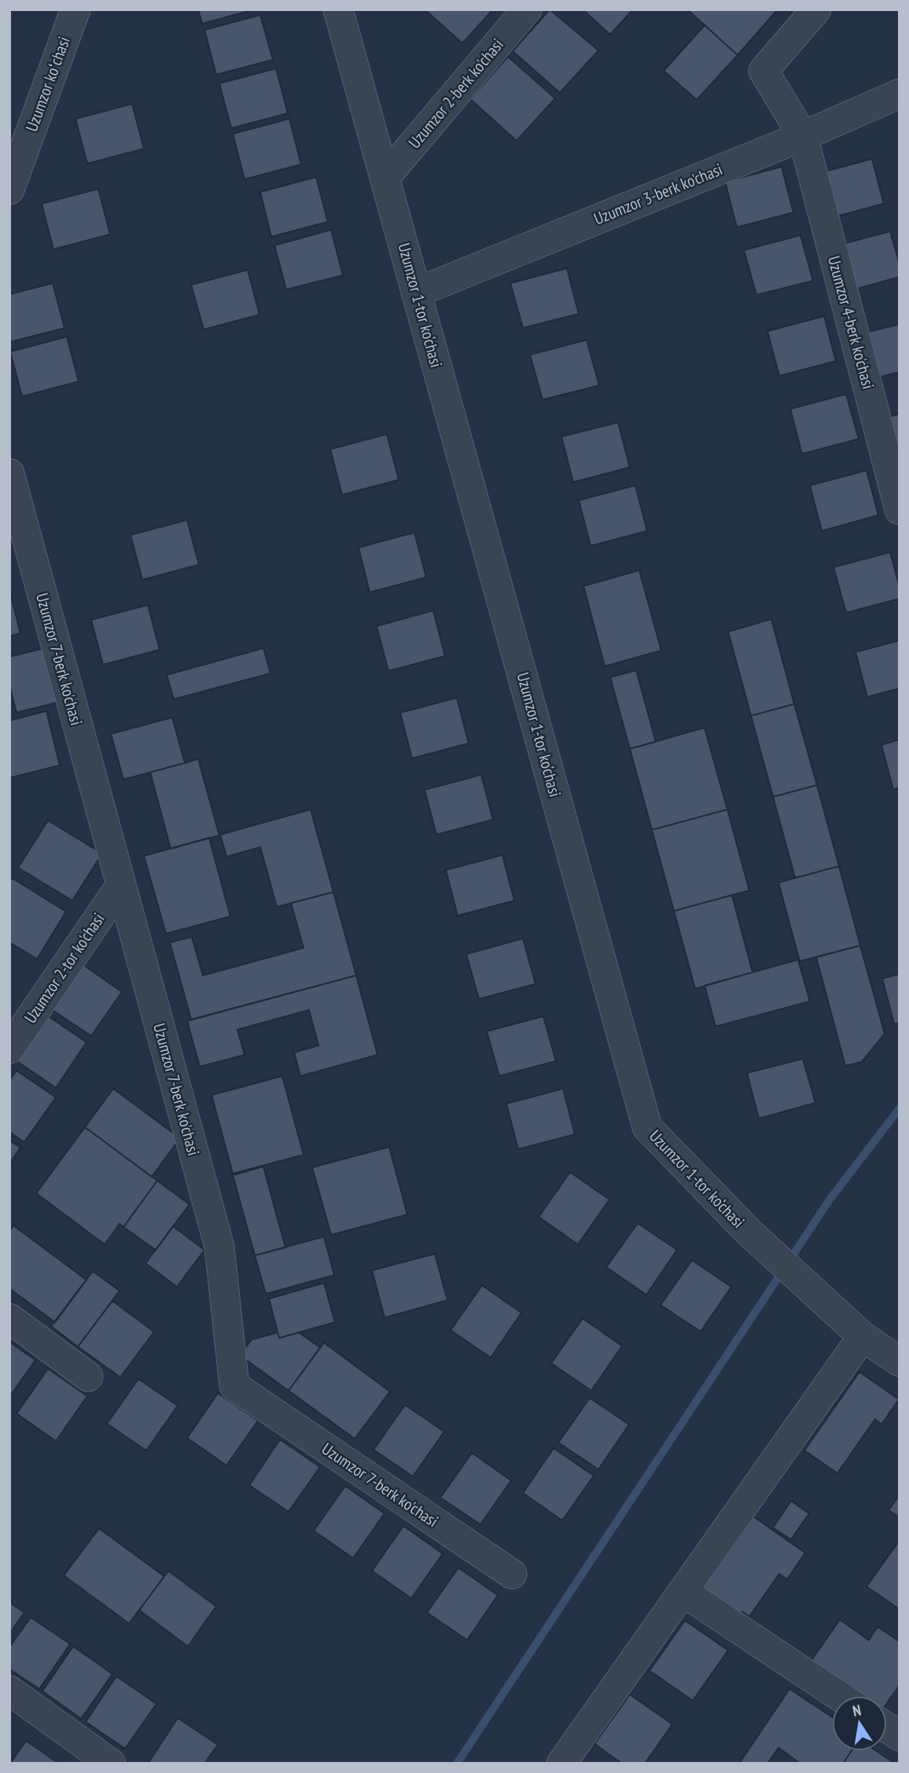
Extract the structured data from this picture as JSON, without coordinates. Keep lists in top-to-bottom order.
{
  "streets": {
    "street": [
      "Uzumzor koʻchasi",
      "Uzumzor 2-berk ko'chasi",
      "Uzumzor 3-berk ko'chasi",
      "Uzumzor 1-tor ko‘chasi",
      "Uzumzor 4-berk ko'chasi",
      "Uzumzor 7-berk ko'chasi",
      "Uzumzor 2-tor ko'chasi"
    ]
  },
  "crossings": [
    ["Uzumzor 2-berk ko'chasi", "Uzumzor 1-tor ko‘chasi"],
    ["Uzumzor 3-berk ko'chasi", "Uzumzor 1-tor ko‘chasi"],
    ["Uzumzor 3-berk ko'chasi", "Uzumzor 4-berk ko'chasi"],
    ["Uzumzor 7-berk ko'chasi", "Uzumzor 2-tor ko'chasi"]
  ],
  "north": "top"
}
